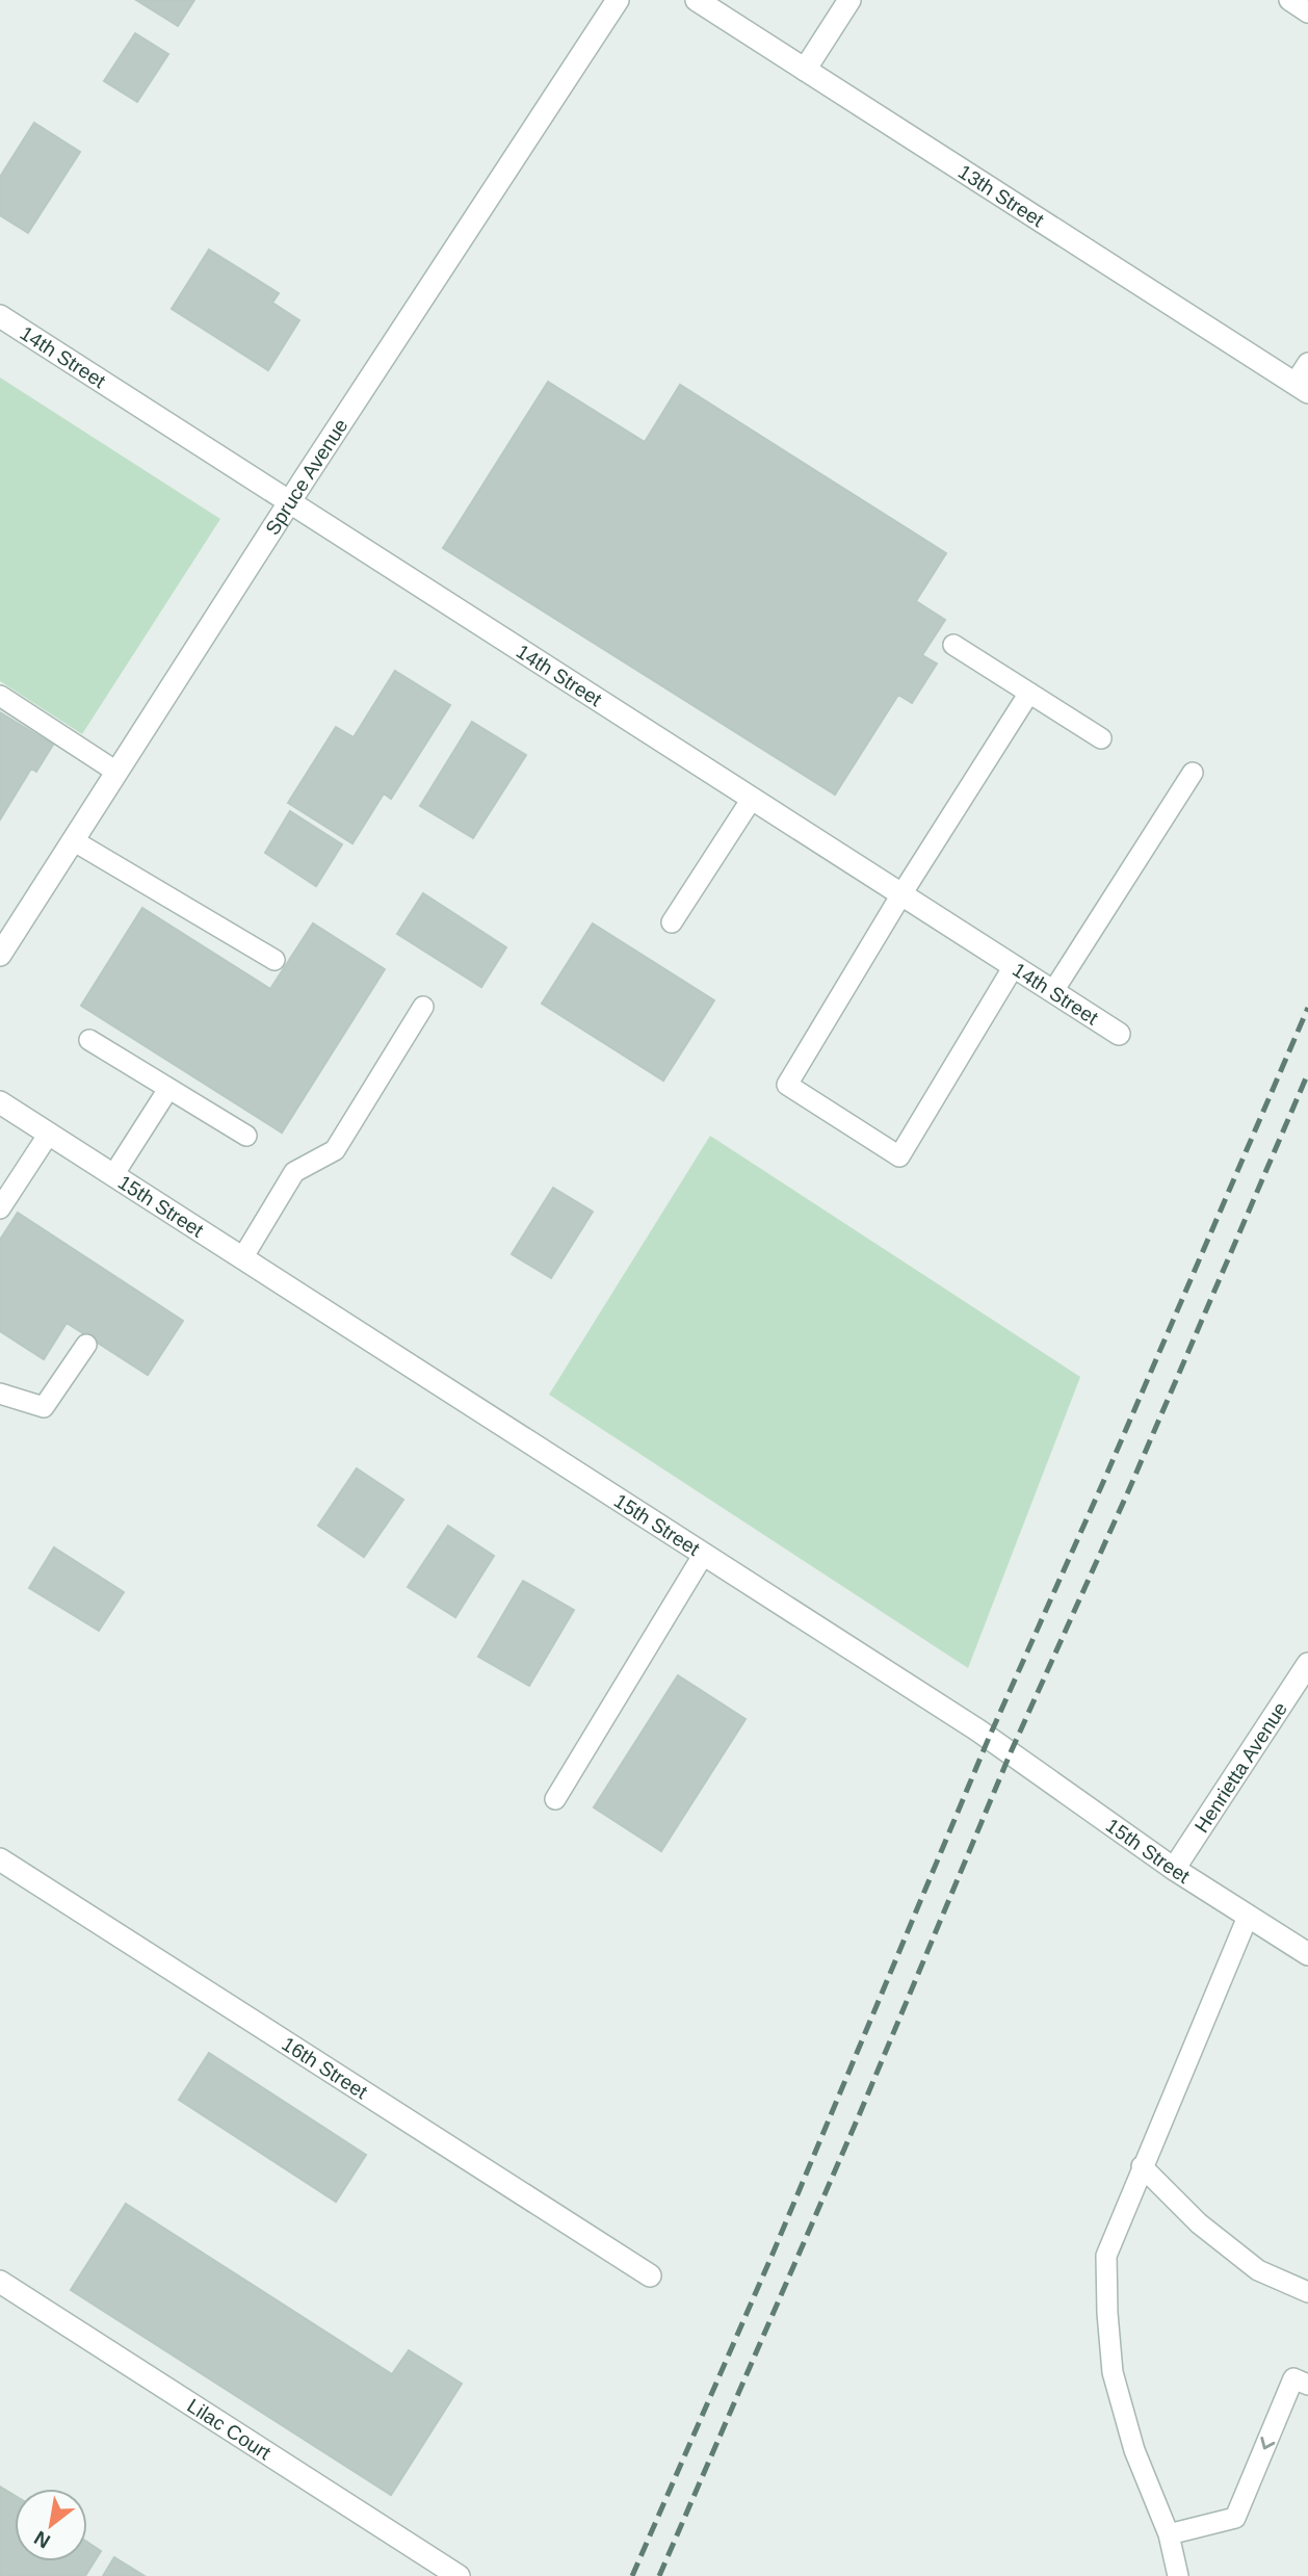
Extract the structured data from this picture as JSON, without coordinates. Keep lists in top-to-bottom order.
{
  "streets": {
    "street": [
      "13th Street",
      "14th Street",
      "Spruce Avenue",
      "15th Street",
      "Henrietta Avenue",
      "16th Street",
      "Lilac Court"
    ]
  },
  "crossings": [
    ["14th Street", "Spruce Avenue"],
    ["15th Street", "Henrietta Avenue"]
  ],
  "north": "bottom left"
}
